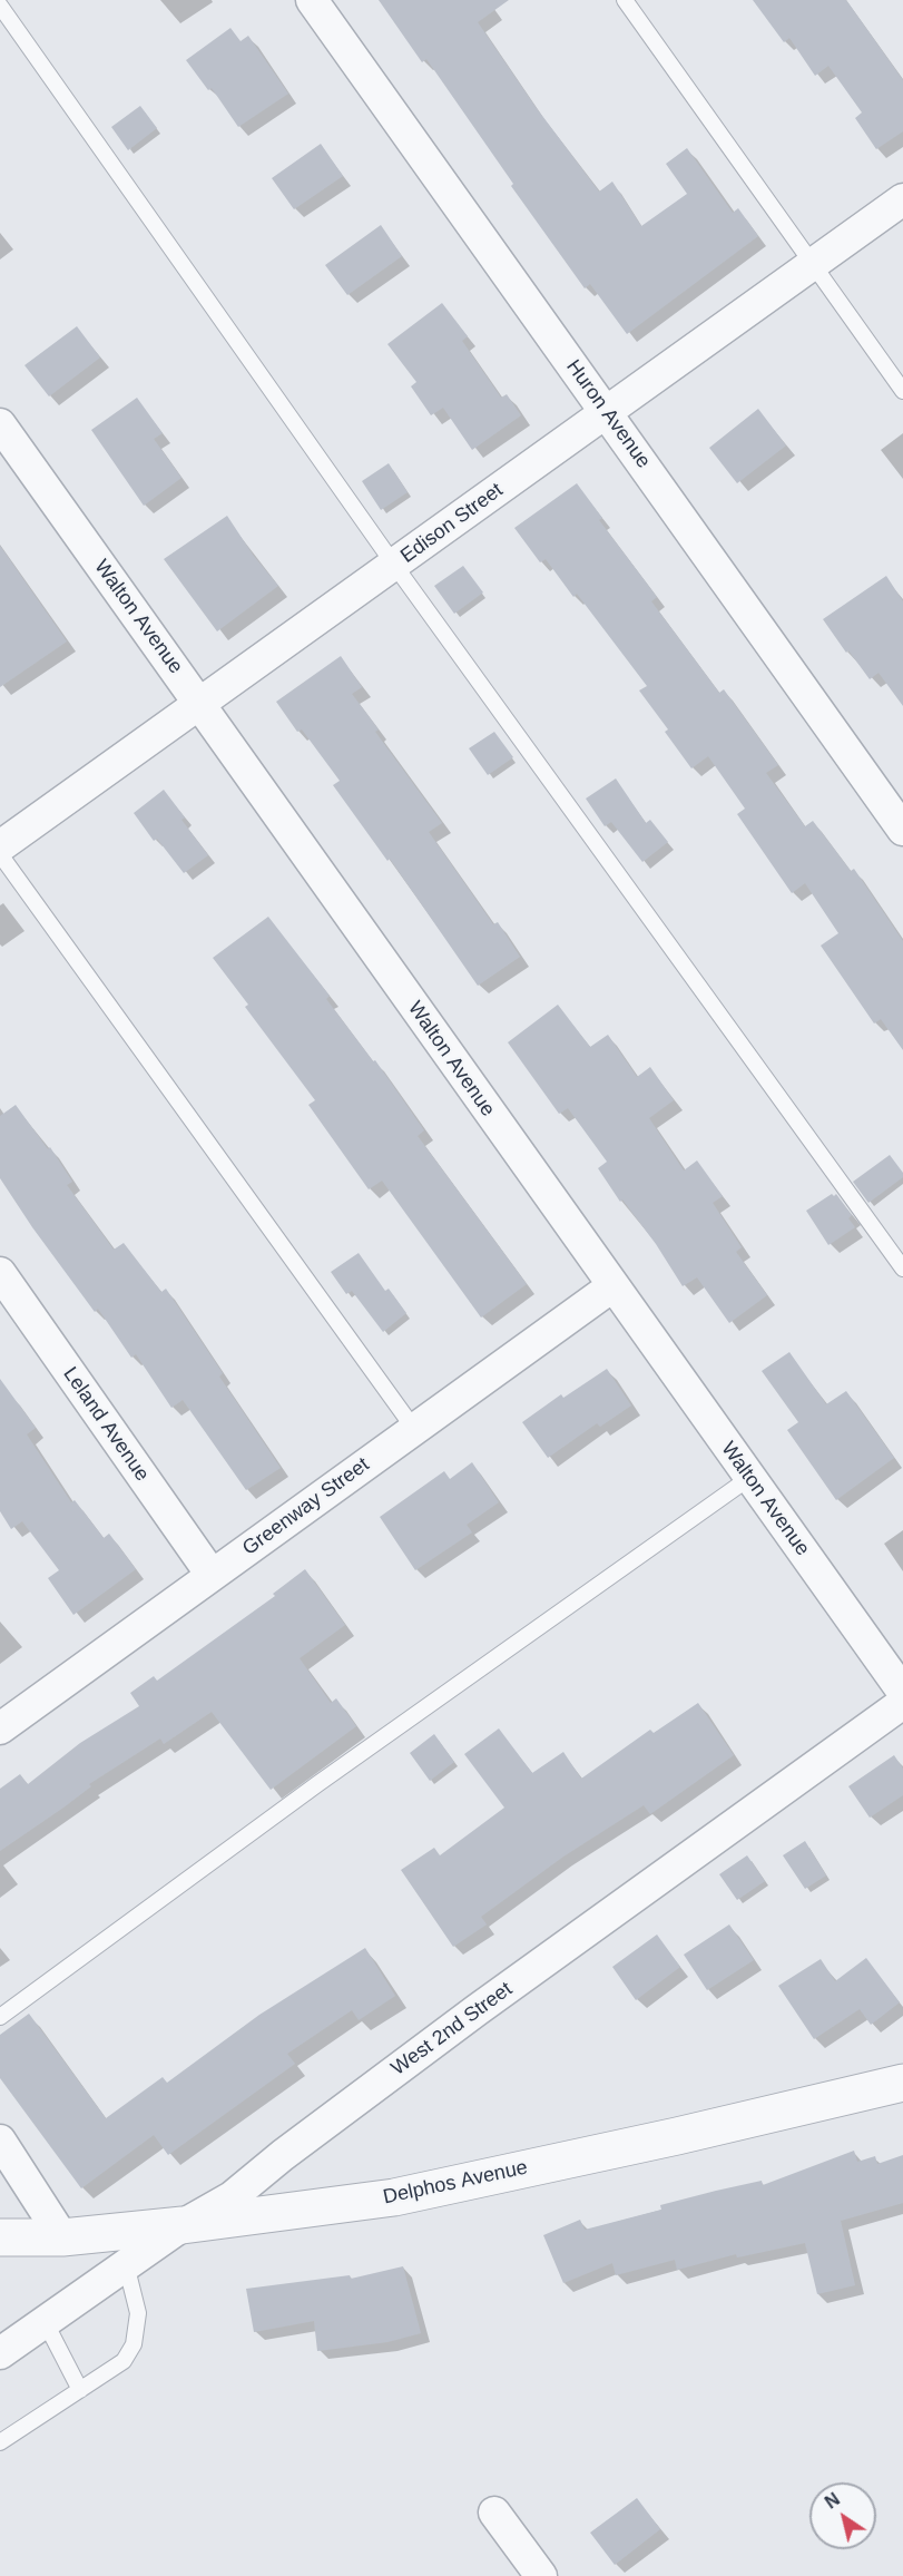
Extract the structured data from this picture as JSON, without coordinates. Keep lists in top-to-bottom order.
{
  "streets": {
    "street": [
      "Huron Avenue",
      "Edison Street",
      "Walton Avenue",
      "Leland Avenue",
      "Greenway Street",
      "West 2nd Street",
      "Delphos Avenue"
    ]
  },
  "crossings": [
    ["Huron Avenue", "Edison Street"],
    ["Edison Street", "Walton Avenue"],
    ["Walton Avenue", "Greenway Street"],
    ["Leland Avenue", "Greenway Street"],
    ["West 2nd Street", "Delphos Avenue"]
  ],
  "north": "top left"
}
